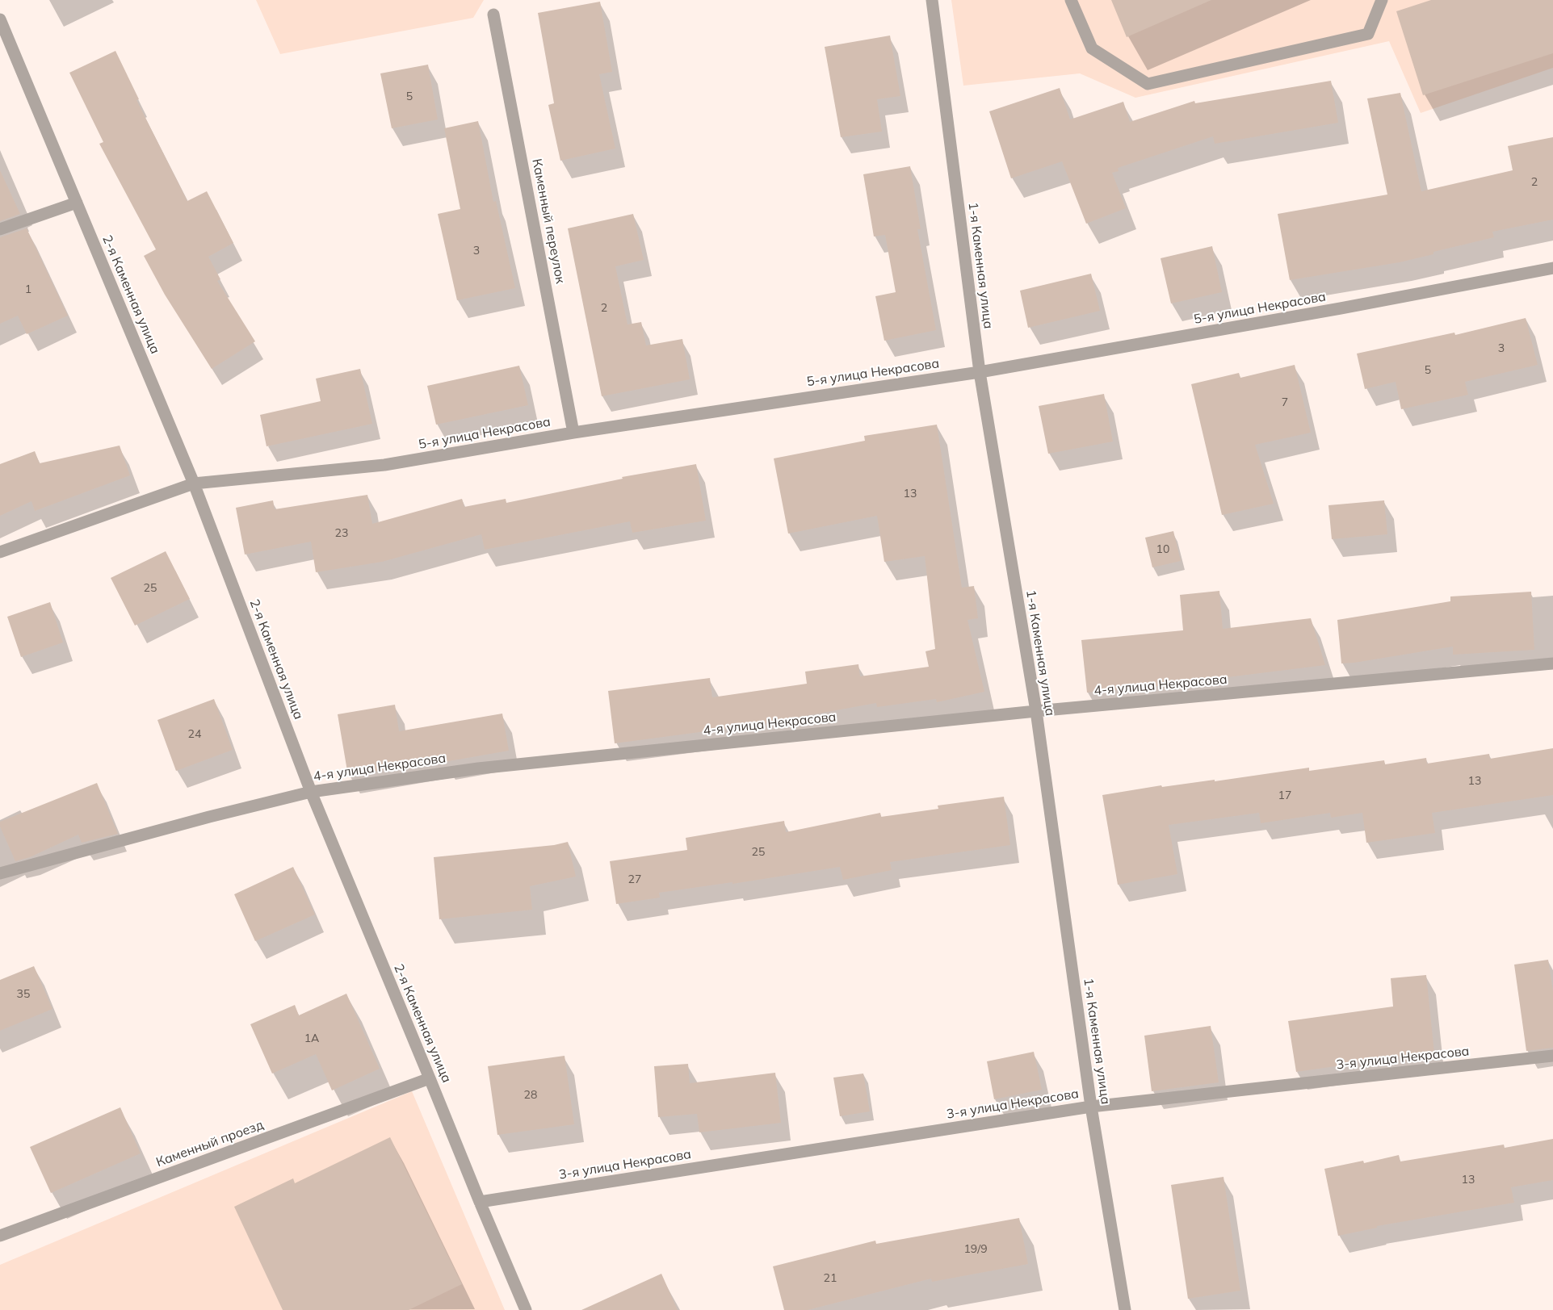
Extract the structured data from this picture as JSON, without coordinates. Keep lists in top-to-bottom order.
{
  "streets": {
    "street": [
      "Каменный переулок",
      "1-я Каменная улица",
      "2-я Каменная улица",
      "5-я улица Некрасова",
      "4-я улица Некрасова",
      "3-я улица Некрасова",
      "Каменный проезд"
    ]
  },
  "crossings": [
    ["Каменный переулок", "5-я улица Некрасова"],
    ["1-я Каменная улица", "5-я улица Некрасова"],
    ["1-я Каменная улица", "4-я улица Некрасова"],
    ["1-я Каменная улица", "3-я улица Некрасова"],
    ["2-я Каменная улица", "5-я улица Некрасова"],
    ["2-я Каменная улица", "4-я улица Некрасова"],
    ["2-я Каменная улица", "3-я улица Некрасова"],
    ["2-я Каменная улица", "Каменный проезд"]
  ],
  "house_numbers": [
    "5",
    "2",
    "3",
    "1",
    "2",
    "3",
    "5",
    "7",
    "13",
    "23",
    "10",
    "25",
    "24",
    "13",
    "17",
    "25",
    "27",
    "35",
    "1А",
    "28",
    "13",
    "19/9",
    "21"
  ]
}
